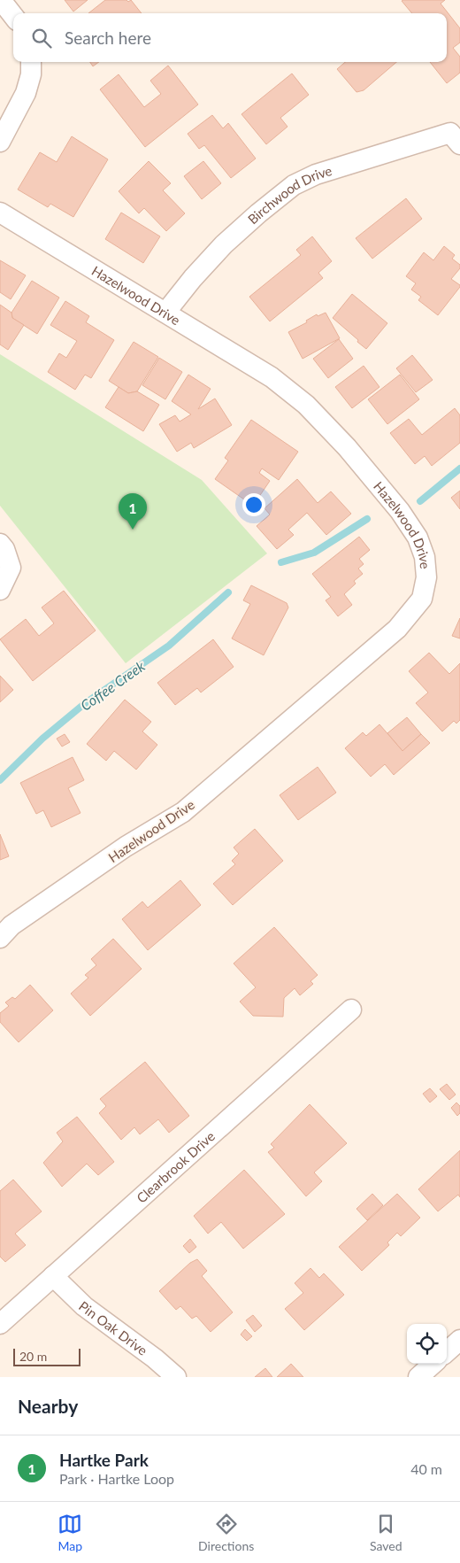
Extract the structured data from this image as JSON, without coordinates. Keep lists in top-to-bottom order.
{
  "streets": {
    "street": [
      "Birchwood Drive",
      "Hazelwood Drive",
      "Clearbrook Drive",
      "Pin Oak Drive"
    ]
  },
  "crossings": [
    ["Birchwood Drive", "Hazelwood Drive"],
    ["Clearbrook Drive", "Pin Oak Drive"]
  ],
  "water": ["Coffee Creek"],
  "scale_bar": "20 m",
  "page": {
    "search": "Search here",
    "pins": "1",
    "scale": "20 m",
    "heading": "Nearby",
    "list": [
      {
        "mark": "1",
        "name": "Hartke Park",
        "note": "Park · Hartke Loop",
        "value": "40 m"
      }
    ],
    "nav": ["Map", "Directions", "Saved"]
  }
}
